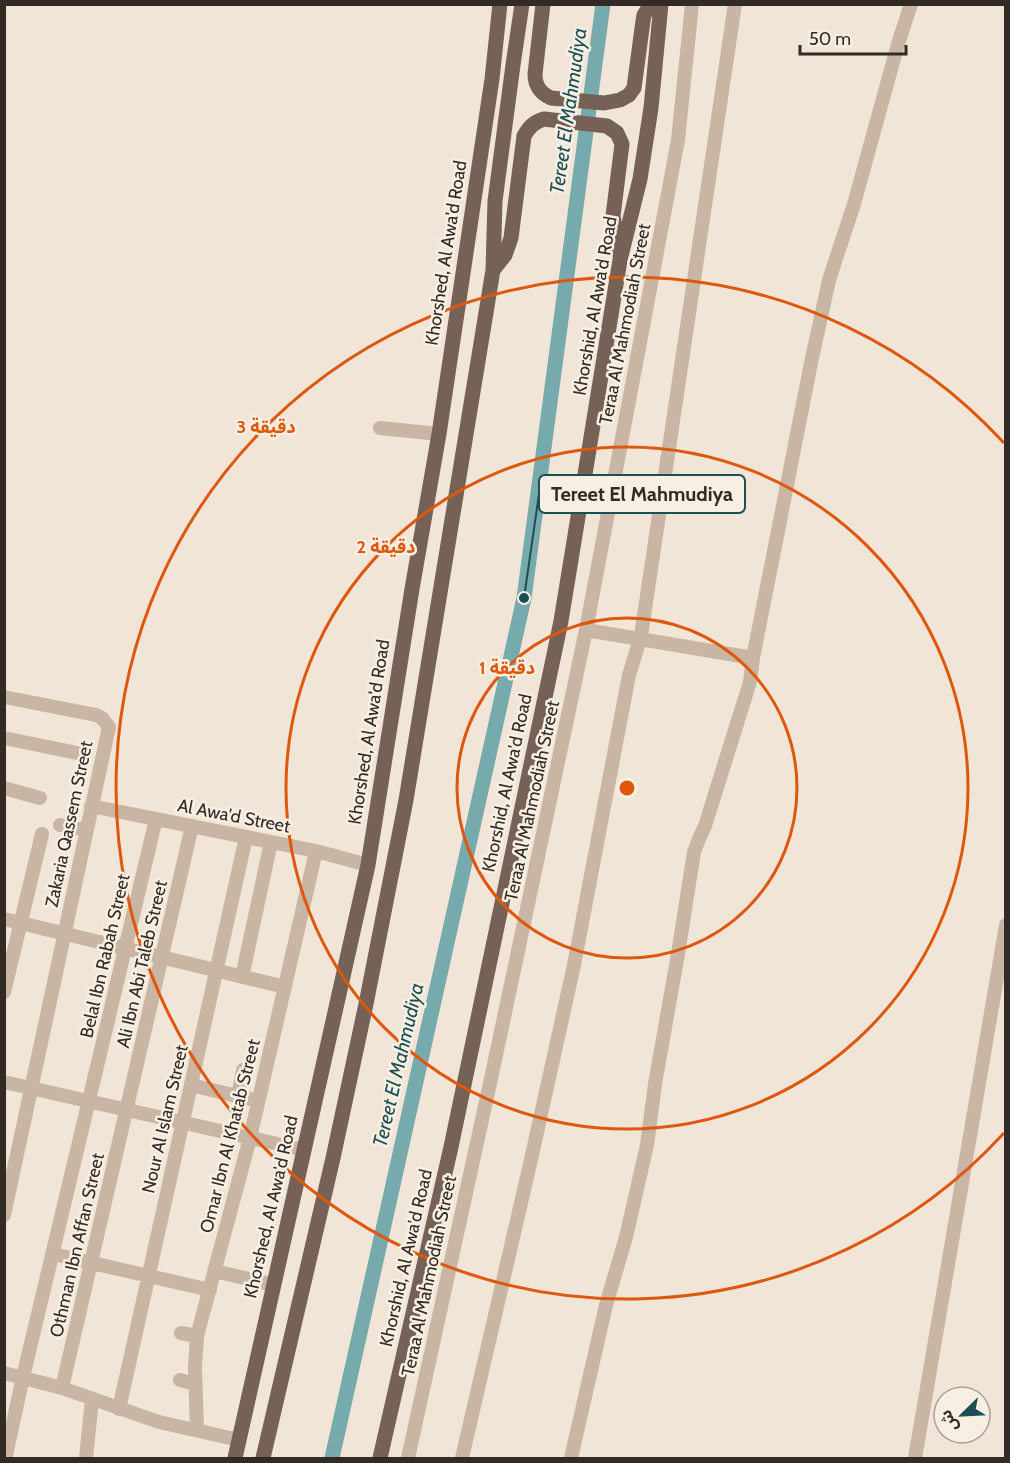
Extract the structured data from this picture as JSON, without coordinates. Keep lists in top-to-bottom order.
{
  "streets": {
    "main road": ["Khorshed, Al Awa'd Road", "Khorshid, Al Awa'd Road"],
    "street": [
      "Teraa Al Mahmodiah Street",
      "Al Awa'd Street",
      "Zakaria Qassem Street",
      "Belal Ibn Rabah Street",
      "Ali Ibn Abi Taleb Street",
      "Nour Al Islam Street",
      "Omar Ibn Al Khatab Street",
      "Othman Ibn Affan Street"
    ]
  },
  "crossings": [
    ["Khorshed, Al Awa'd Road", "Al Awa'd Street"],
    ["Al Awa'd Street", "Zakaria Qassem Street"],
    ["Al Awa'd Street", "Belal Ibn Rabah Street"],
    ["Al Awa'd Street", "Ali Ibn Abi Taleb Street"],
    ["Al Awa'd Street", "Nour Al Islam Street"],
    ["Al Awa'd Street", "Omar Ibn Al Khatab Street"],
    ["Ali Ibn Abi Taleb Street", "Othman Ibn Affan Street"]
  ],
  "water": ["Tereet El Mahmudiya"],
  "places": ["Tereet El Mahmudiya"],
  "scale_bar": "50 m",
  "north": "bottom left",
  "rings": ["3 دقيقة", "2 دقيقة", "1 دقيقة"]
}
